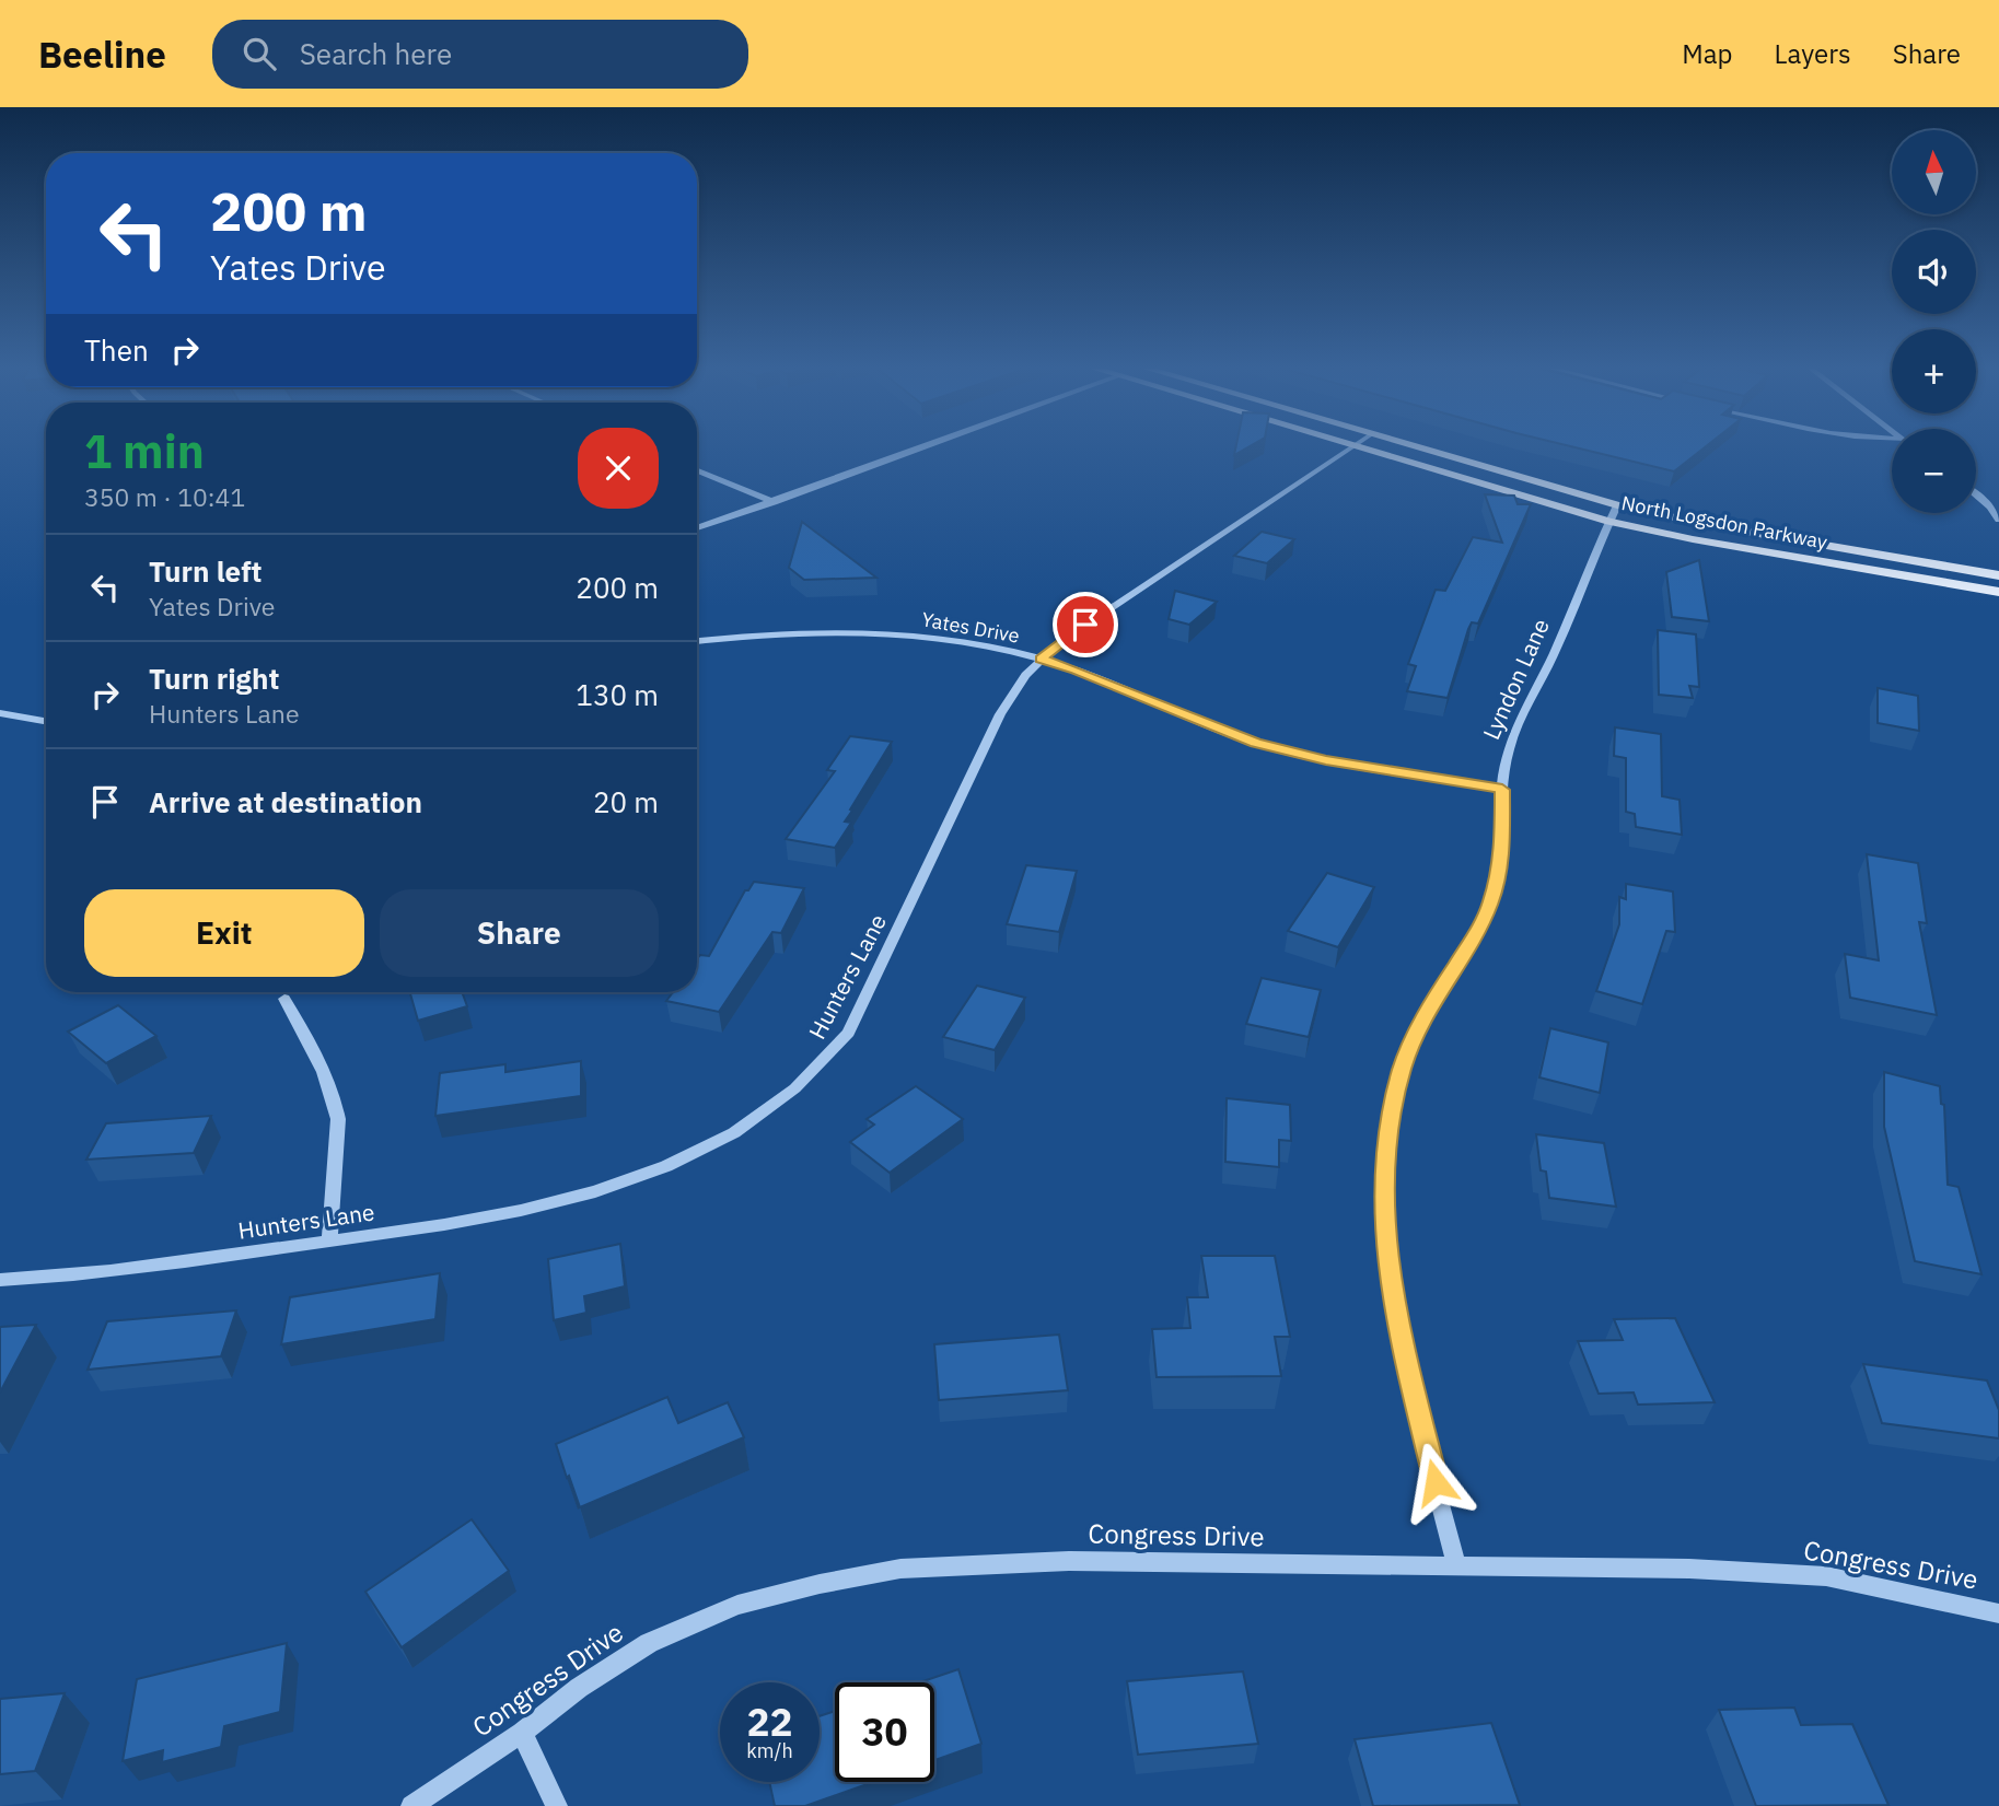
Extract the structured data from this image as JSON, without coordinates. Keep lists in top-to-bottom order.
{
  "streets": {
    "main road": ["North Logsdon Parkway"],
    "street": [
      "Yates Drive",
      "Lyndon Lane",
      "Hunters Lane",
      "Congress Drive"
    ]
  },
  "crossings": [
    ["North Logsdon Parkway", "Lyndon Lane"],
    ["Yates Drive", "Lyndon Lane"],
    ["Yates Drive", "Hunters Lane"],
    ["Lyndon Lane", "Congress Drive"]
  ],
  "north": "top",
  "page": {
    "header": "Beeline",
    "search": "Search here",
    "nav": ["Map", "Layers", "Share"],
    "map_buttons": ["+", "−"],
    "turn": ["200 m", "Yates Drive"],
    "then": "Then",
    "heading": ["1 min", "350 m · 10:41"],
    "list": [
      {
        "name": "Turn left",
        "note": "Yates Drive",
        "value": "200 m"
      },
      {
        "name": "Turn right",
        "note": "Hunters Lane",
        "value": "130 m"
      },
      {
        "name": "Arrive at destination",
        "value": "20 m"
      }
    ],
    "buttons": ["Exit", "Share"],
    "speed": "22 km/h",
    "limit": "30"
  }
}
